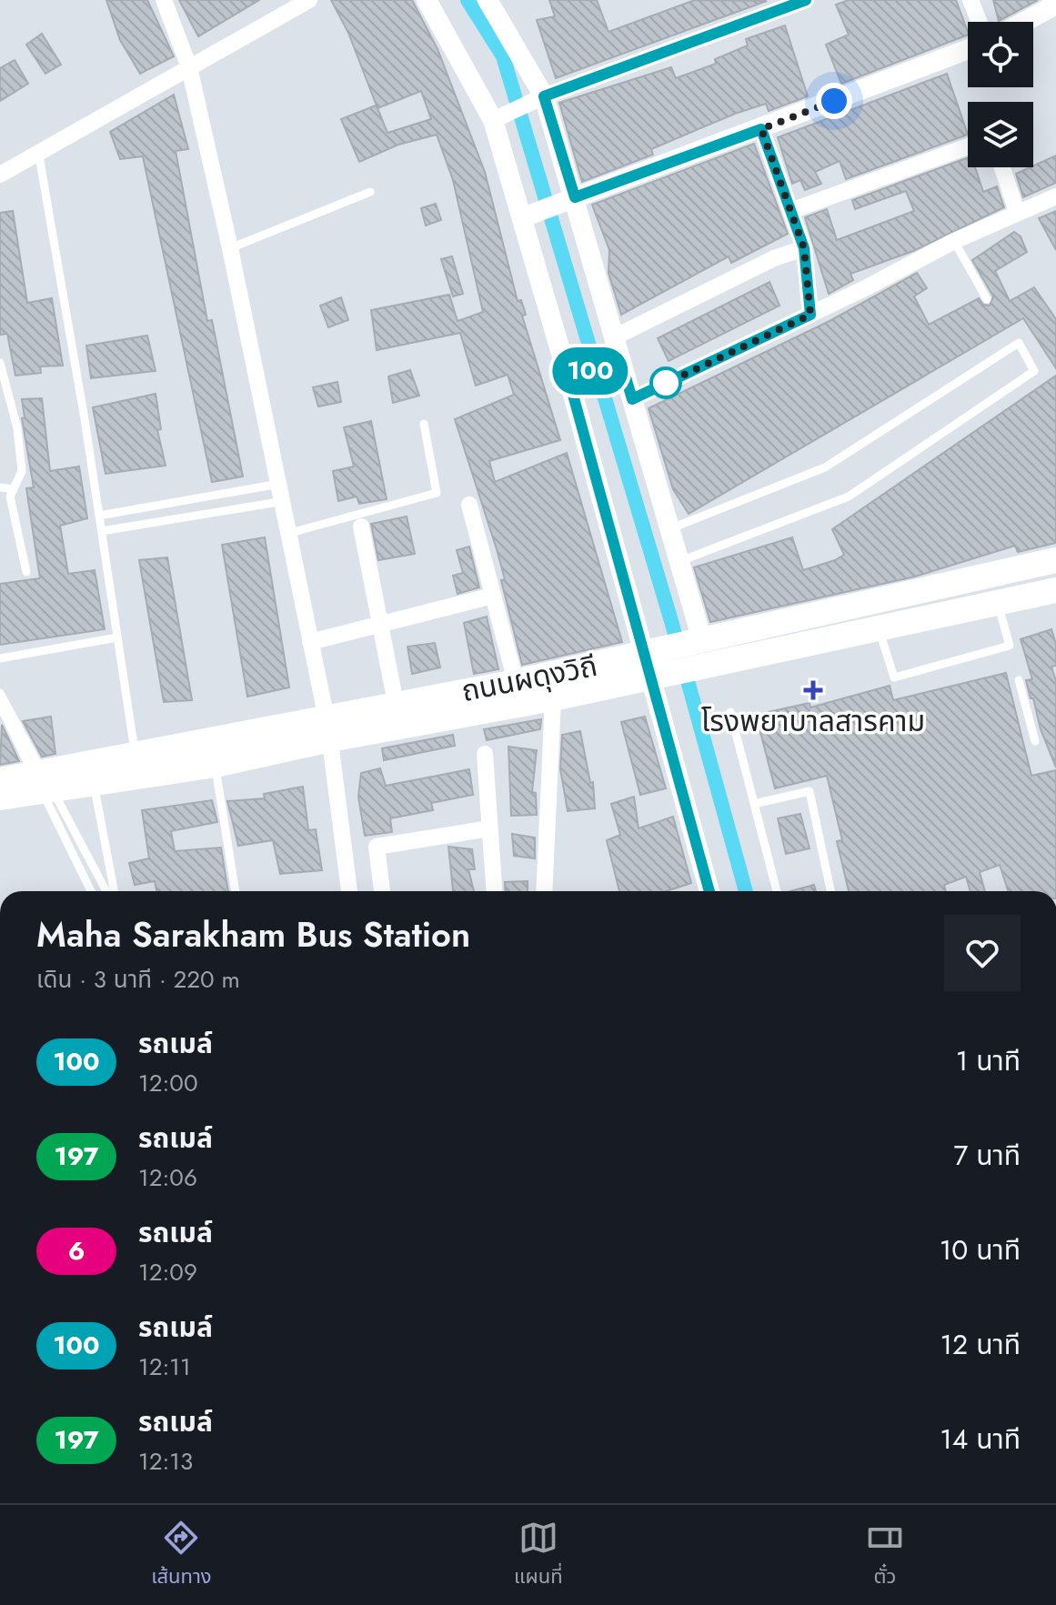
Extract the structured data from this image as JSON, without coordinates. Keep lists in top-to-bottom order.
{
  "streets": {
    "main road": ["ถนนผดุงวิถี"]
  },
  "places": {
    "health": ["โรงพยาบาลสารคาม"]
  },
  "lines": ["bus line 100"],
  "page": {
    "on_map": "100",
    "heading": ["Maha Sarakham Bus Station", "เดิน · 3 นาที · 220 m"],
    "list": [
      {
        "mark": "100",
        "name": "รถเมล์",
        "note": "12:00",
        "value": "1 นาที"
      },
      {
        "mark": "197",
        "name": "รถเมล์",
        "note": "12:06",
        "value": "7 นาที"
      },
      {
        "mark": "6",
        "name": "รถเมล์",
        "note": "12:09",
        "value": "10 นาที"
      },
      {
        "mark": "100",
        "name": "รถเมล์",
        "note": "12:11",
        "value": "12 นาที"
      },
      {
        "mark": "197",
        "name": "รถเมล์",
        "note": "12:13",
        "value": "14 นาที"
      }
    ],
    "tabs": ["เส้นทาง", "แผนที่", "ตั๋ว"]
  }
}
